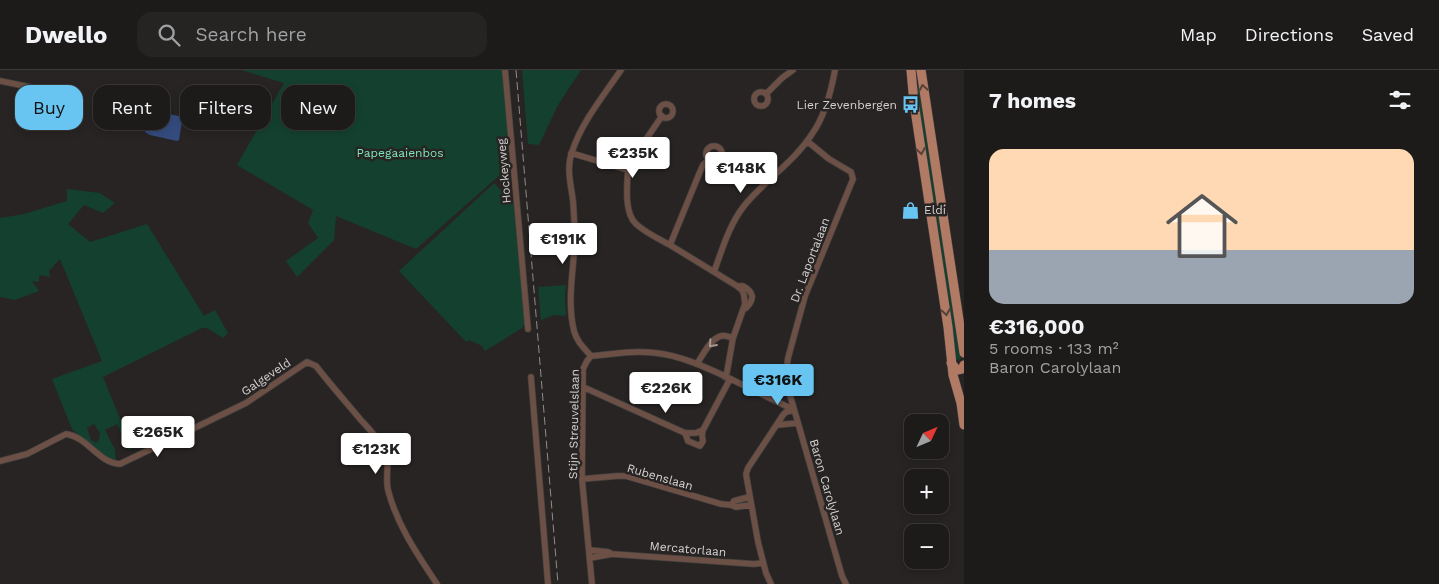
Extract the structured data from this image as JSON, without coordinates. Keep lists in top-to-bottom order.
{
  "streets": {
    "street": [
      "Hockeyweg",
      "Dr. Laportalaan",
      "Galgeveld",
      "Stijn Streuvelslaan",
      "Rubenslaan",
      "Baron Carolylaan",
      "Mercatorlaan"
    ]
  },
  "crossings": [
    ["Dr. Laportalaan", "Baron Carolylaan"],
    ["Stijn Streuvelslaan", "Rubenslaan"],
    ["Stijn Streuvelslaan", "Mercatorlaan"]
  ],
  "parks": ["Papegaaienbos"],
  "places": {
    "bus stop": ["Lier Zevenbergen"],
    "shop": ["Eldi"]
  },
  "north": "top right",
  "page": {
    "header": "Dwello",
    "search": "Search here",
    "nav": ["Map", "Directions", "Saved"],
    "heading": "7 homes",
    "chip": [
      "Buy",
      "Rent",
      "Filters",
      "New"
    ],
    "list": [
      {
        "name": "€316,000",
        "note": "5 rooms · 133 m² · Baron Carolylaan"
      }
    ],
    "price": [
      "€235K",
      "€148K",
      "€191K",
      "€316K",
      "€226K",
      "€265K",
      "€123K"
    ],
    "map_buttons": ["+", "−"]
  }
}
